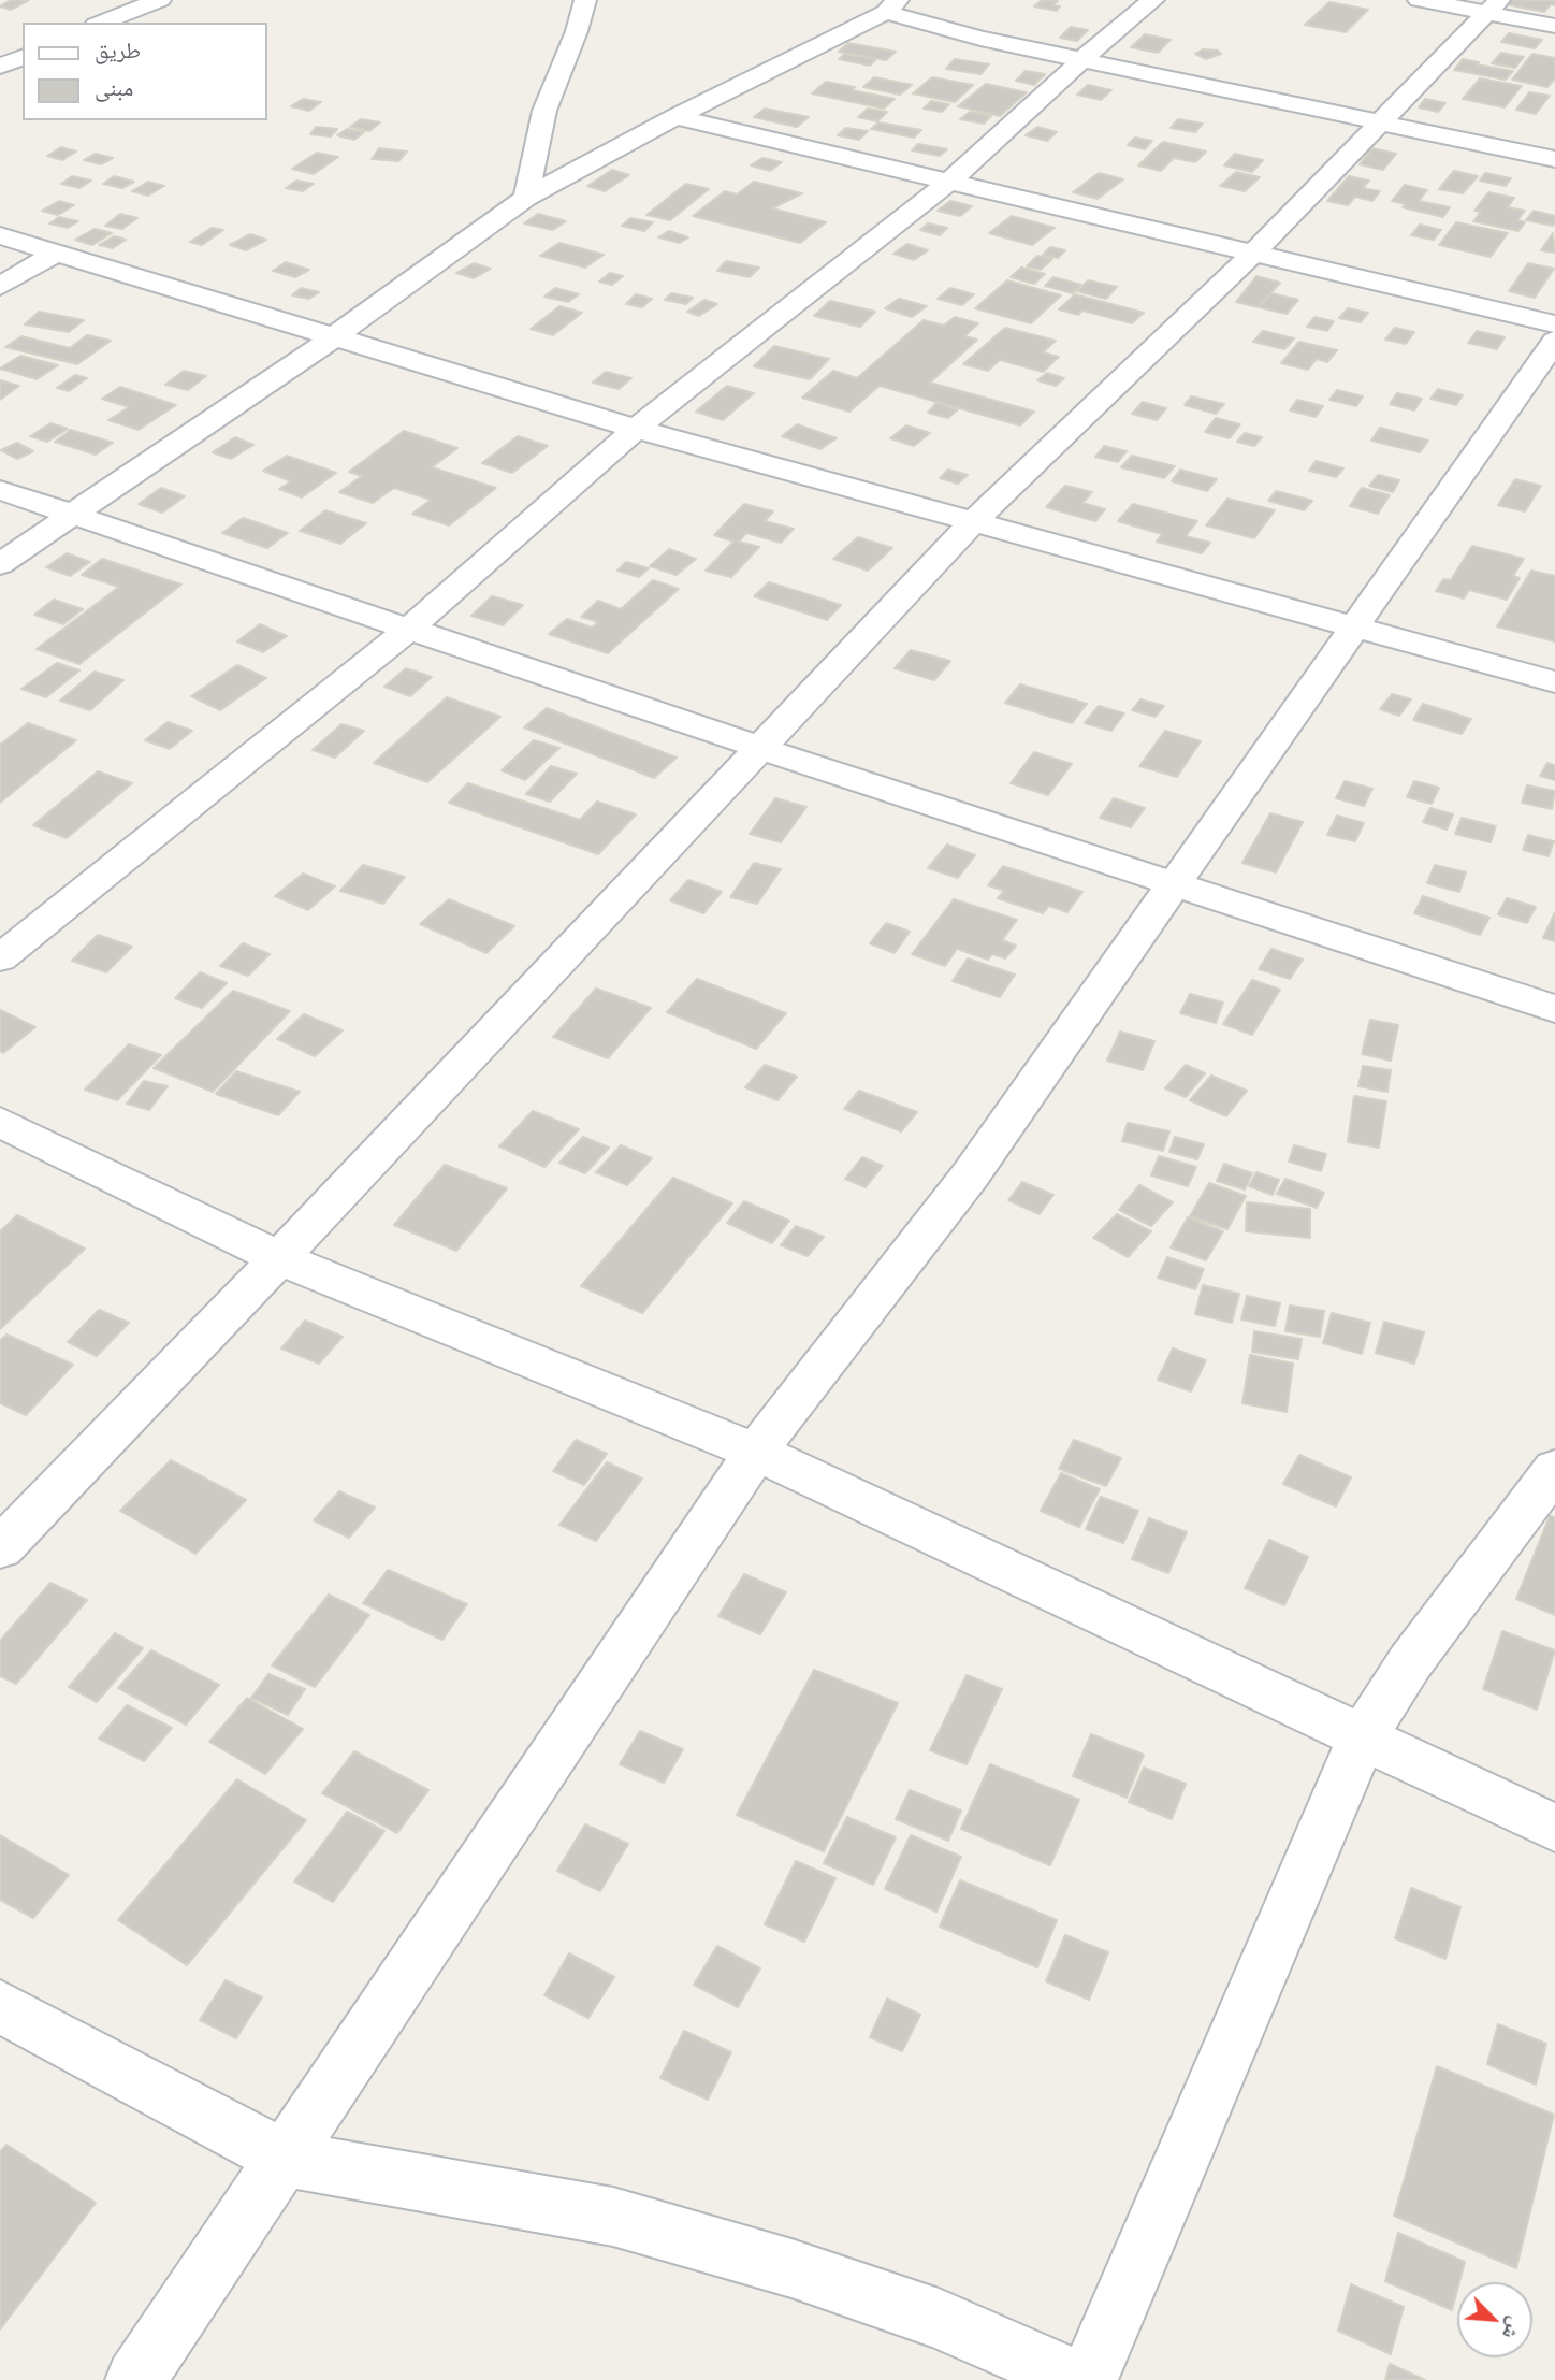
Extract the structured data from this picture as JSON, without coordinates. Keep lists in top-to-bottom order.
{
  "legend": ["طريق", "مبنى"],
  "north": "bottom right"
}
